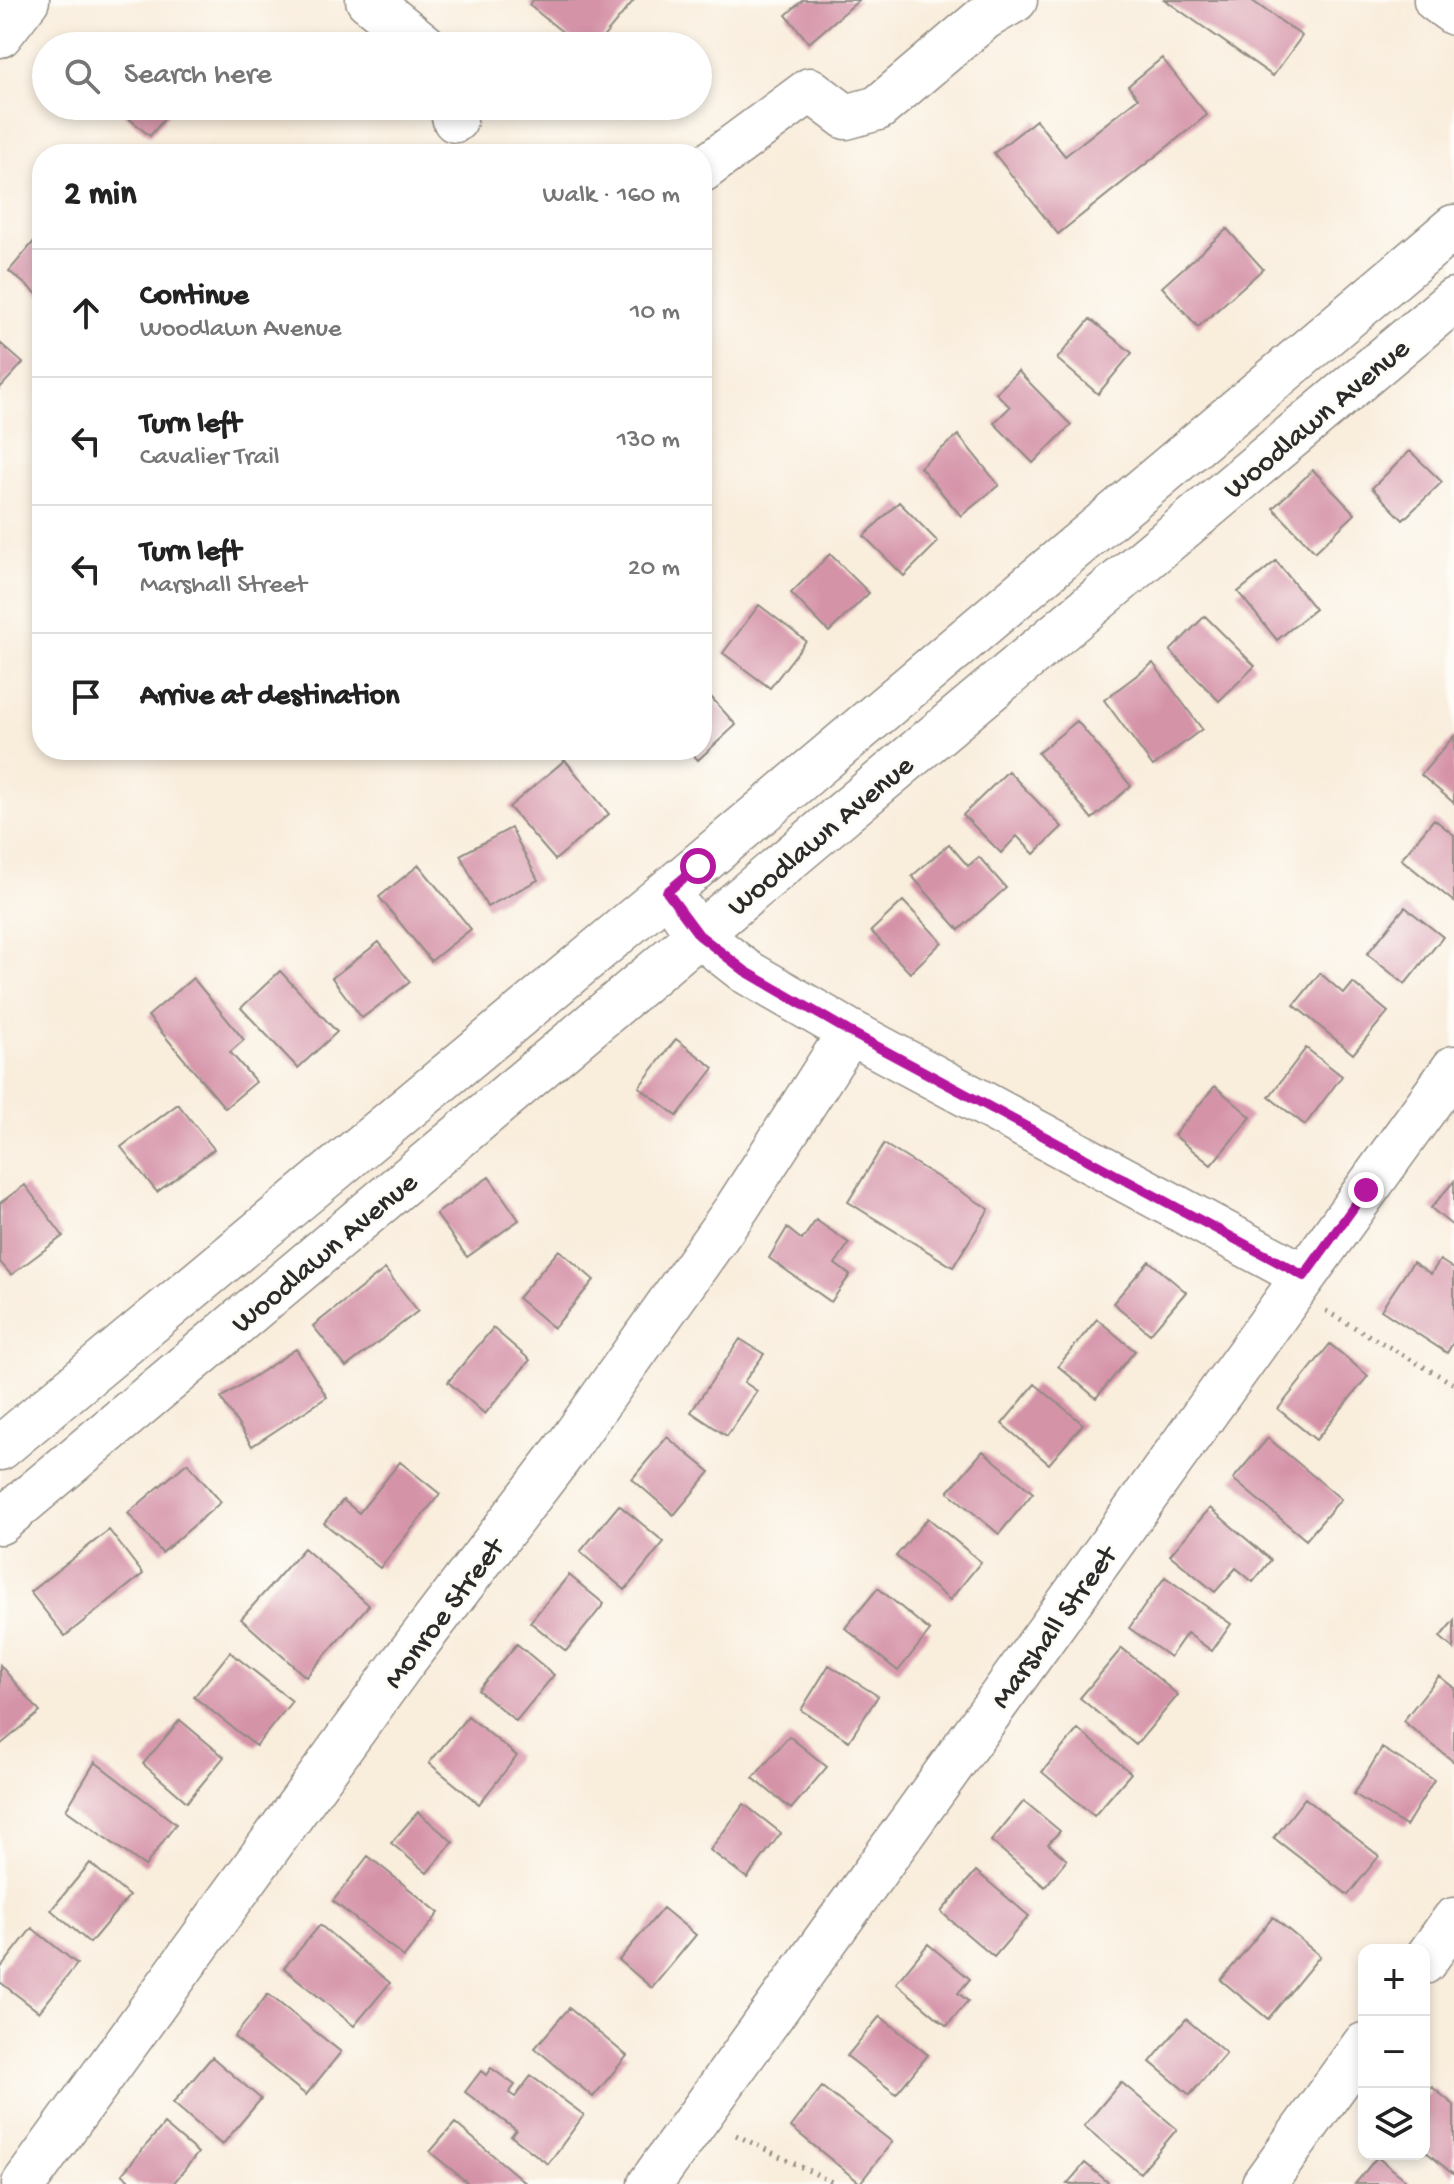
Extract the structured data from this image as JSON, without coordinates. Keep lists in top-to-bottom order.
{
  "streets": {
    "street": ["Woodlawn Avenue", "Monroe Street", "Marshall Street"]
  },
  "page": {
    "search": "Search here",
    "heading": ["2 min", "Walk · 160 m"],
    "list": [
      ["Continue", "Woodlawn Avenue", "10 m"],
      ["Turn left", "Cavalier Trail", "130 m"],
      ["Turn left", "Marshall Street", "20 m"],
      "Arrive at destination"
    ],
    "map_buttons": ["+", "−"]
  }
}
